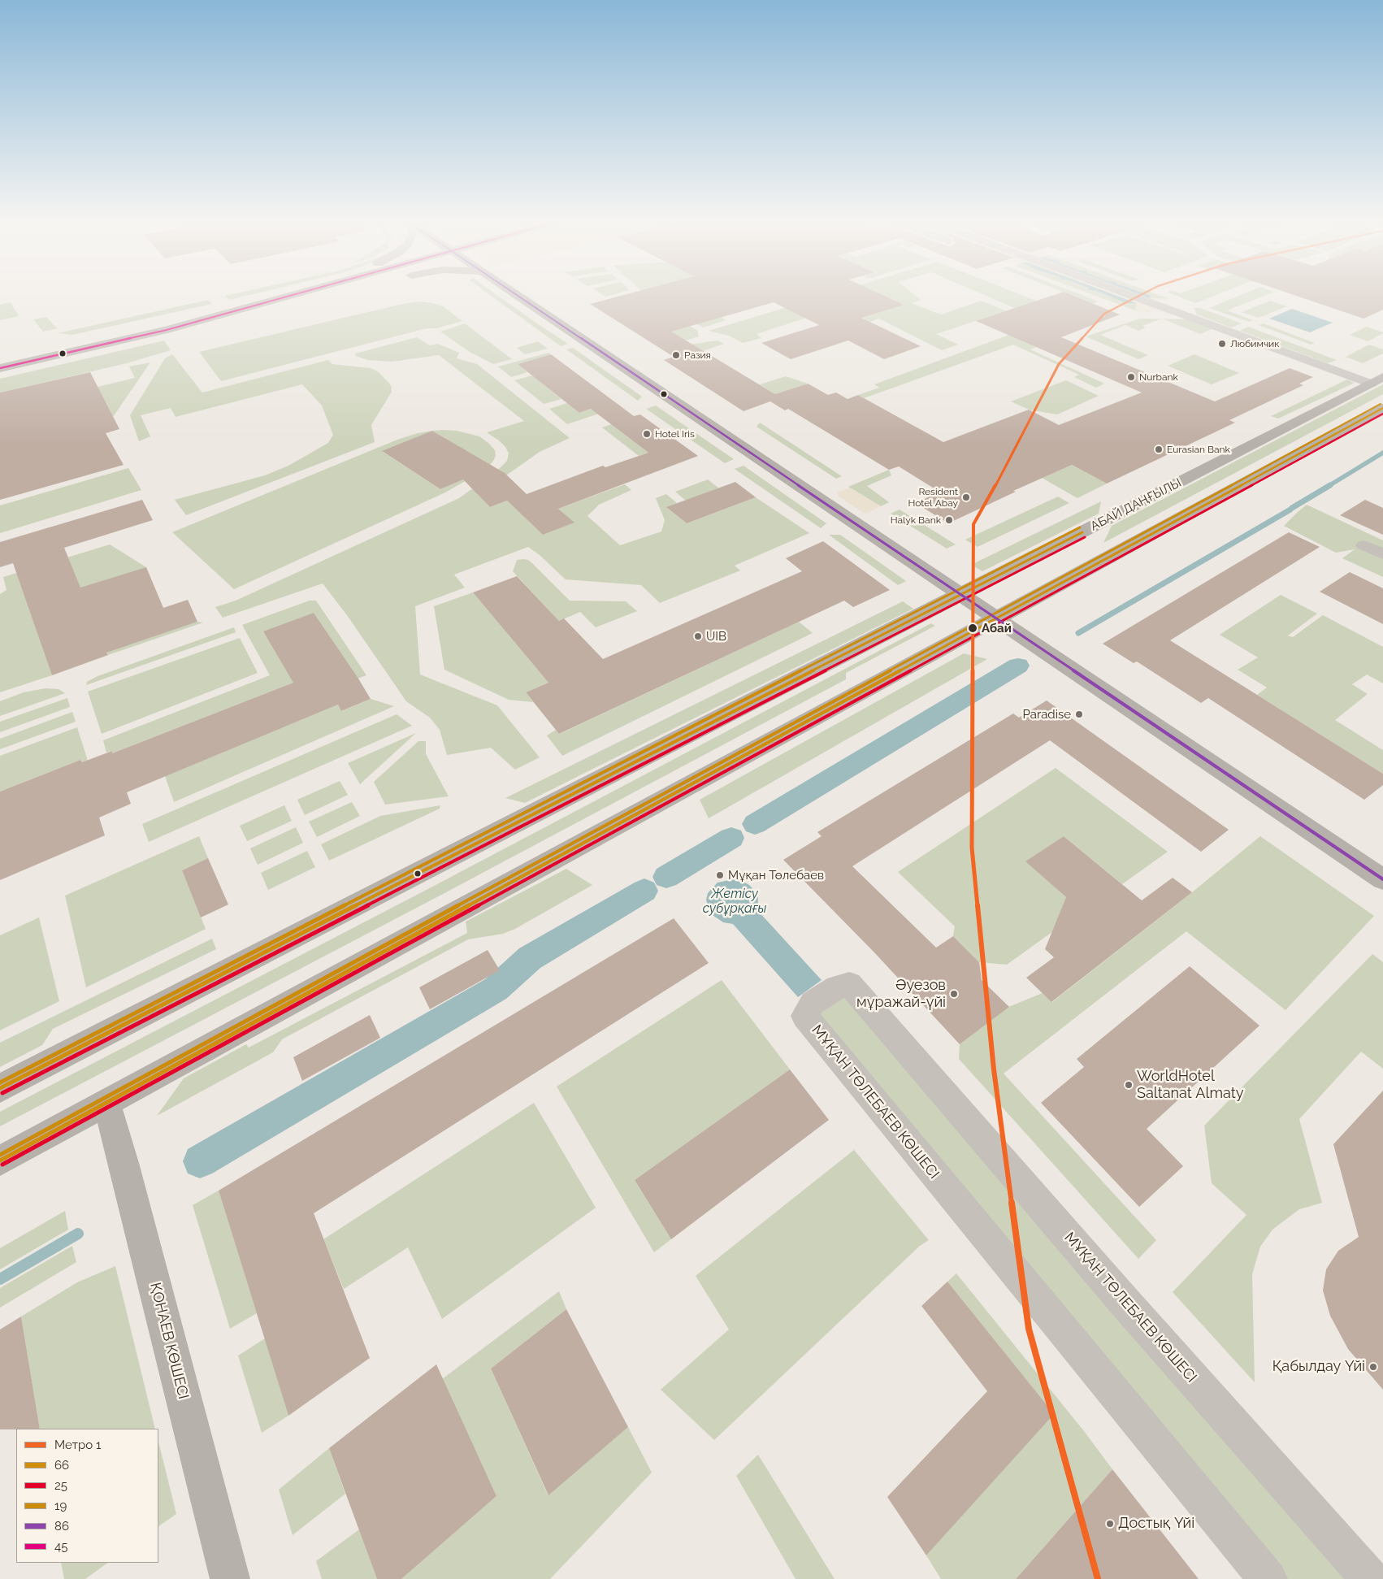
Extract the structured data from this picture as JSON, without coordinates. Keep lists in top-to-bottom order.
{
  "streets": {
    "main road": ["АБАЙ ДАҢҒЫЛЫ", "ҚОНАЕВ КӨШЕСІ"],
    "street": ["МҰҚАН ТӨЛЕБАЕВ КӨШЕСІ"]
  },
  "water": ["Жетісу субұрқағы"],
  "places": [
    "Любимчик",
    "Разия",
    "Nurbank",
    "Hotel Iris",
    "Eurasian Bank",
    "Resident Hotel Abay",
    "Halyk Bank",
    "Абай",
    "UIB",
    "Paradise",
    "Мұқан Төлебаев",
    "Әуезов мұражай-үйі",
    "WorldHotel Saltanat Almaty",
    "Қабылдау Үйі",
    "Достық Үйі"
  ],
  "lines": [
    "metro line 1",
    "transit line 86",
    "transit line 45",
    "transit line 19",
    "transit line 66",
    "transit line 25"
  ],
  "legend": [
    "Метро 1",
    "66",
    "25",
    "19",
    "86",
    "45"
  ]
}
